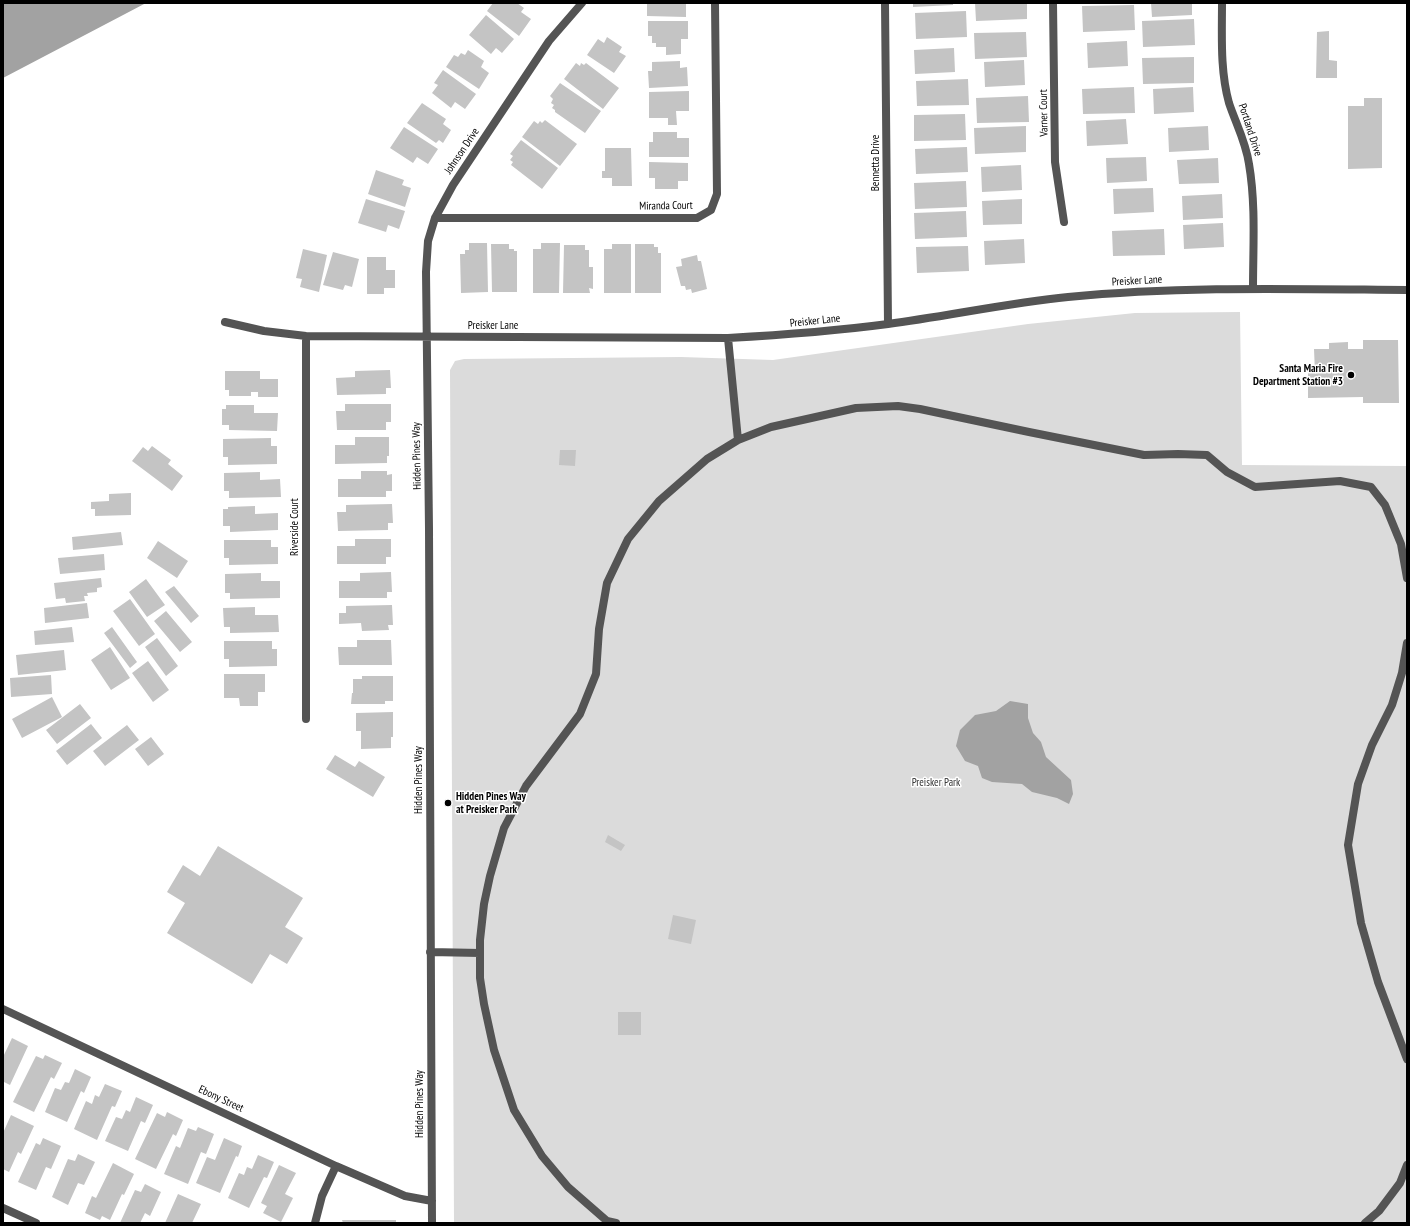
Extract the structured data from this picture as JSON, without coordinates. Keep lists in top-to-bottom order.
{
  "streets": {
    "street": [
      "Varner Court",
      "Portland Drive",
      "Johnson Drive",
      "Bennetta Drive",
      "Miranda Court",
      "Preisker Lane",
      "Hidden Pines Way",
      "Riverside Court",
      "Ebony Street"
    ]
  },
  "crossings": [
    ["Portland Drive", "Preisker Lane"],
    ["Johnson Drive", "Miranda Court"],
    ["Johnson Drive", "Preisker Lane"],
    ["Johnson Drive", "Hidden Pines Way"],
    ["Bennetta Drive", "Preisker Lane"],
    ["Preisker Lane", "Hidden Pines Way"],
    ["Preisker Lane", "Riverside Court"],
    ["Hidden Pines Way", "Ebony Street"]
  ],
  "parks": ["Preisker Park"],
  "places": ["Santa Maria Fire Department Station #3", "Hidden Pines Way at Preisker Park"]
}
